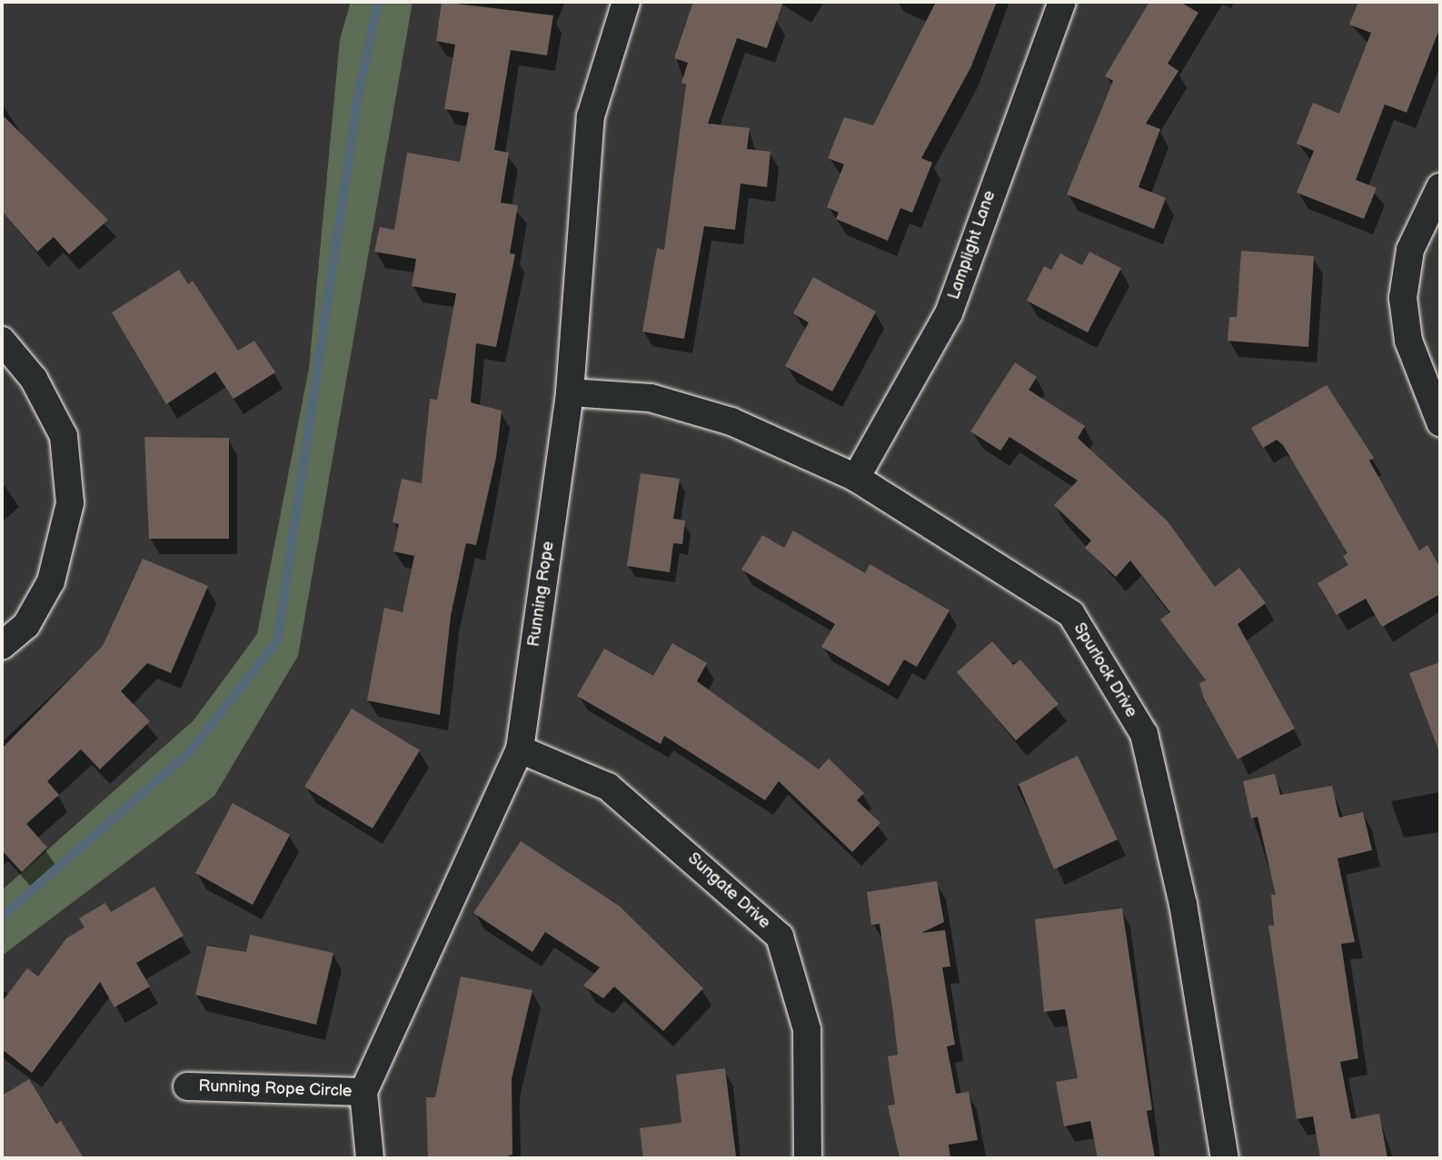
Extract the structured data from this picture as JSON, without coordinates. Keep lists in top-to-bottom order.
{
  "streets": {
    "street": [
      "Lamplight Lane",
      "Running Rope",
      "Spurlock Drive",
      "Sungate Drive",
      "Running Rope Circle"
    ]
  },
  "crossings": [
    ["Lamplight Lane", "Spurlock Drive"],
    ["Running Rope", "Spurlock Drive"],
    ["Running Rope", "Sungate Drive"],
    ["Running Rope", "Running Rope Circle"]
  ]
}
